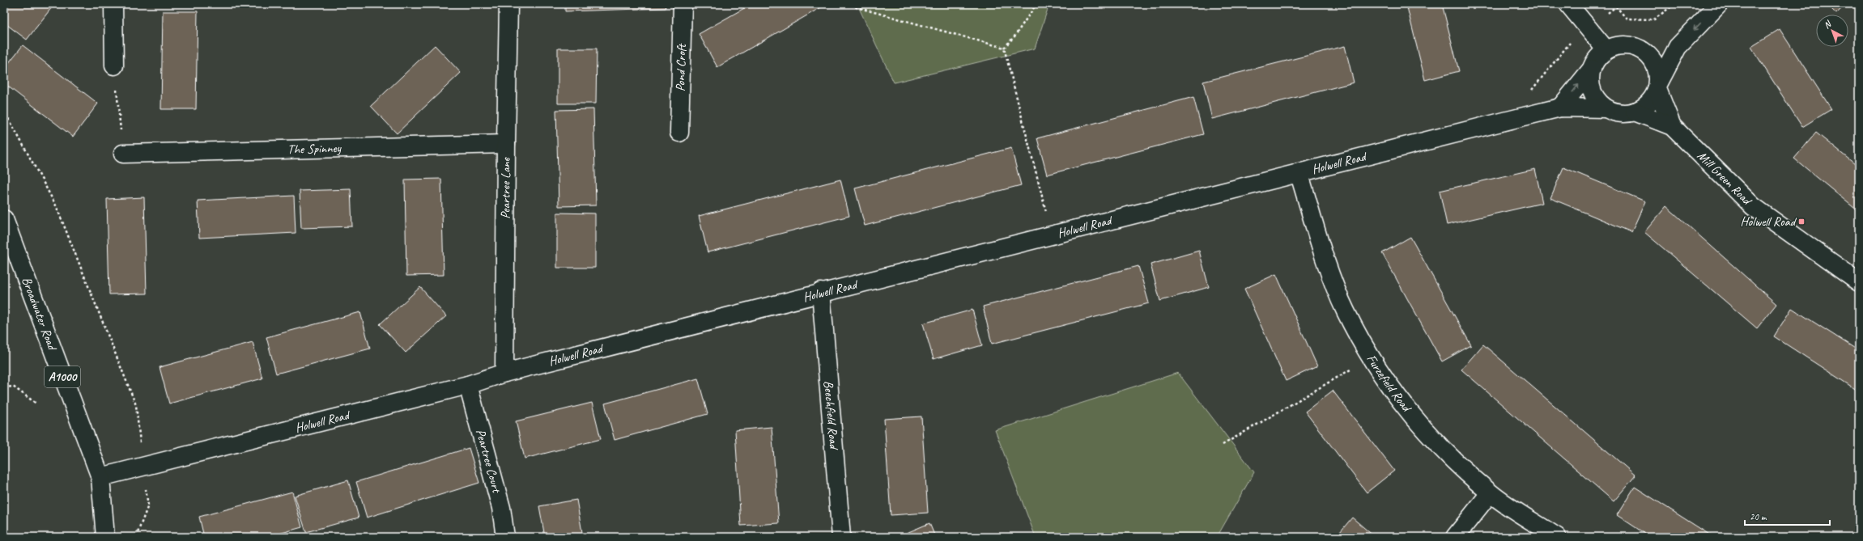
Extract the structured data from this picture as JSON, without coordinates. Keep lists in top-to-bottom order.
{
  "streets": {
    "street": [
      "Pond Croft",
      "The Spinney",
      "Holwell Road",
      "Mill Green Road",
      "Peartree Lane",
      "Broadwater Road",
      "A1000",
      "Furzefield Road",
      "Beechfield Road",
      "Peartree Court"
    ]
  },
  "crossings": [
    ["The Spinney", "Peartree Lane"],
    ["Holwell Road", "Mill Green Road"],
    ["Holwell Road", "Peartree Lane"],
    ["Holwell Road", "Broadwater Road"],
    ["Holwell Road", "Furzefield Road"],
    ["Holwell Road", "Beechfield Road"],
    ["Holwell Road", "Peartree Court"]
  ],
  "places": {
    "transit": ["Holwell Road"]
  },
  "scale_bar": "20 m",
  "north": "top left"
}
